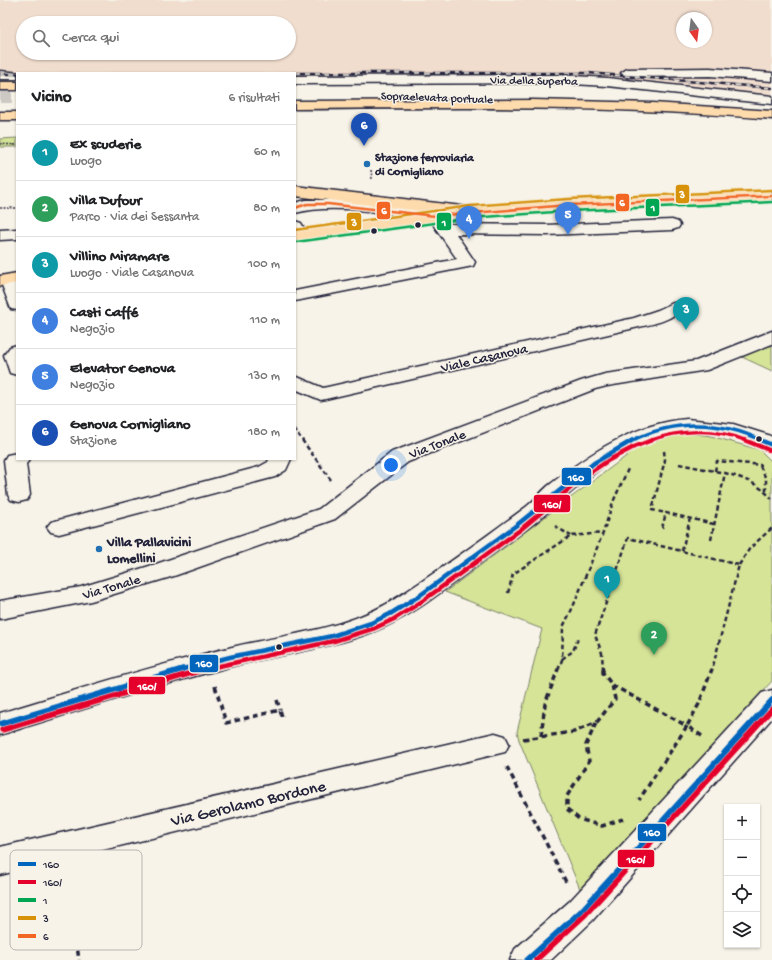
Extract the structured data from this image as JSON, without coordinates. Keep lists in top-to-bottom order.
{
  "streets": {
    "main road": ["Sopraelevata portuale"],
    "street": [
      "Via della Superba",
      "Viale Casanova",
      "Via Tonale",
      "Via Gerolamo Bordone"
    ]
  },
  "places": ["Stazione ferroviaria di Cornigliano", "Villa Pallavicini Lomellini"],
  "lines": [
    "transit line 3",
    "transit line 6",
    "transit line 1",
    "transit line 160",
    "transit line 160/"
  ],
  "legend": [
    "160",
    "160/",
    "1",
    "3",
    "6"
  ],
  "north": "bottom",
  "page": {
    "search": "Cerca qui",
    "heading": ["Vicino", "6 risultati"],
    "pins": [
      "6",
      "5",
      "4",
      "3",
      "1",
      "2"
    ],
    "list": [
      {
        "mark": "1",
        "name": "Ex scuderie",
        "note": "Luogo",
        "value": "60 m"
      },
      {
        "mark": "2",
        "name": "Villa Dufour",
        "note": "Parco · Via dei Sessanta",
        "value": "80 m"
      },
      {
        "mark": "3",
        "name": "Villino Miramare",
        "note": "Luogo · Viale Casanova",
        "value": "100 m"
      },
      {
        "mark": "4",
        "name": "Casti Caffé",
        "note": "Negozio",
        "value": "110 m"
      },
      {
        "mark": "5",
        "name": "Elevator Genova",
        "note": "Negozio",
        "value": "130 m"
      },
      {
        "mark": "6",
        "name": "Genova Cornigliano",
        "note": "Stazione",
        "value": "180 m"
      }
    ],
    "map_buttons": ["+", "−"]
  }
}
